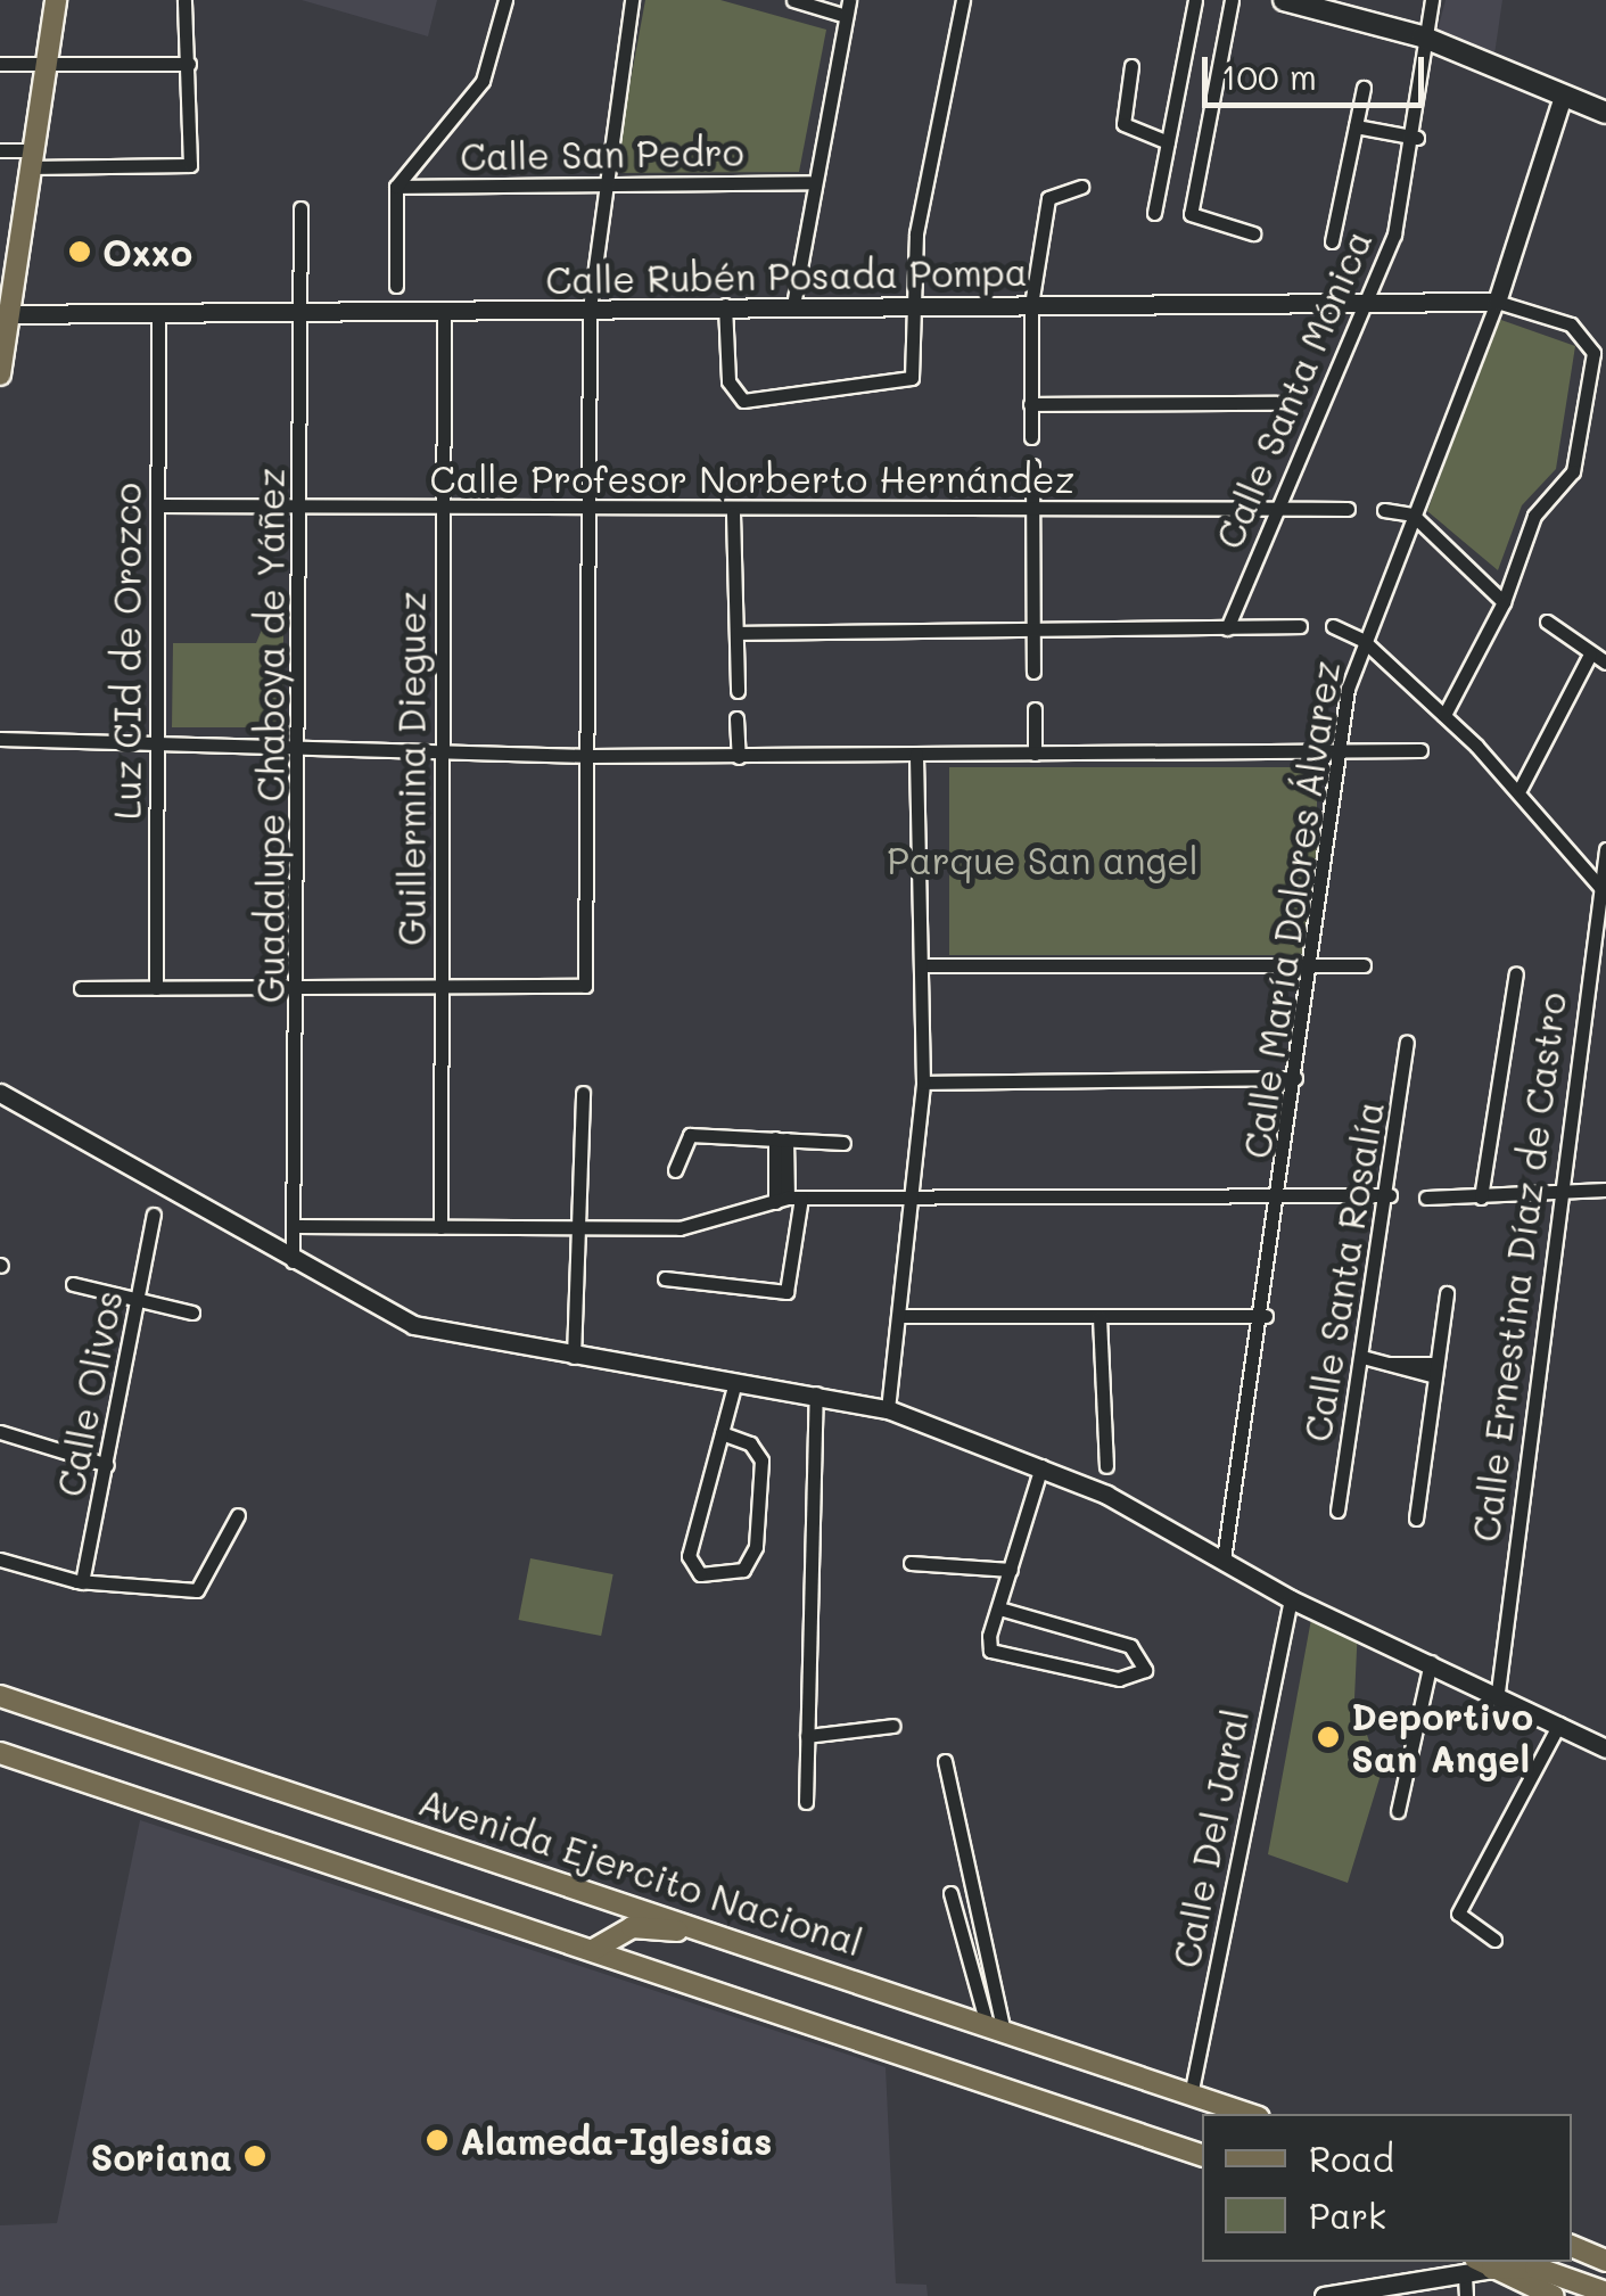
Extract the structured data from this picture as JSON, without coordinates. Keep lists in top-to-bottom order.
{
  "streets": {
    "main road": ["Avenida Ejercito Nacional"],
    "street": [
      "Calle San Pedro",
      "Calle Rubén Posada Pompa",
      "Calle Santa Mónica",
      "Calle Profesor Norberto Hernández",
      "Luz CId de Orozco",
      "Guadalupe Chaboya de Yáñez",
      "Guillermina Dieguez",
      "Calle María Dolores Álvarez",
      "Calle Ernestina Díaz de Castro",
      "Calle Santa Rosalía",
      "Calle Olivos",
      "Calle Del Jaral"
    ]
  },
  "crossings": [
    ["Calle Rubén Posada Pompa", "Calle Santa Mónica"],
    ["Calle Rubén Posada Pompa", "Luz CId de Orozco"],
    ["Calle Rubén Posada Pompa", "Guadalupe Chaboya de Yáñez"],
    ["Calle Rubén Posada Pompa", "Guillermina Dieguez"],
    ["Calle Rubén Posada Pompa", "Calle María Dolores Álvarez"],
    ["Calle Santa Mónica", "Calle Profesor Norberto Hernández"],
    ["Calle Profesor Norberto Hernández", "Luz CId de Orozco"],
    ["Calle Profesor Norberto Hernández", "Guadalupe Chaboya de Yáñez"],
    ["Calle Profesor Norberto Hernández", "Guillermina Dieguez"],
    ["Calle Del Jaral", "Avenida Ejercito Nacional"]
  ],
  "parks": ["Parque San angel"],
  "places": [
    "Oxxo",
    "Deportivo San Angel",
    "Alameda-Iglesias",
    "Soriana"
  ],
  "legend": ["Road", "Park"],
  "scale_bar": "100 m"
}
